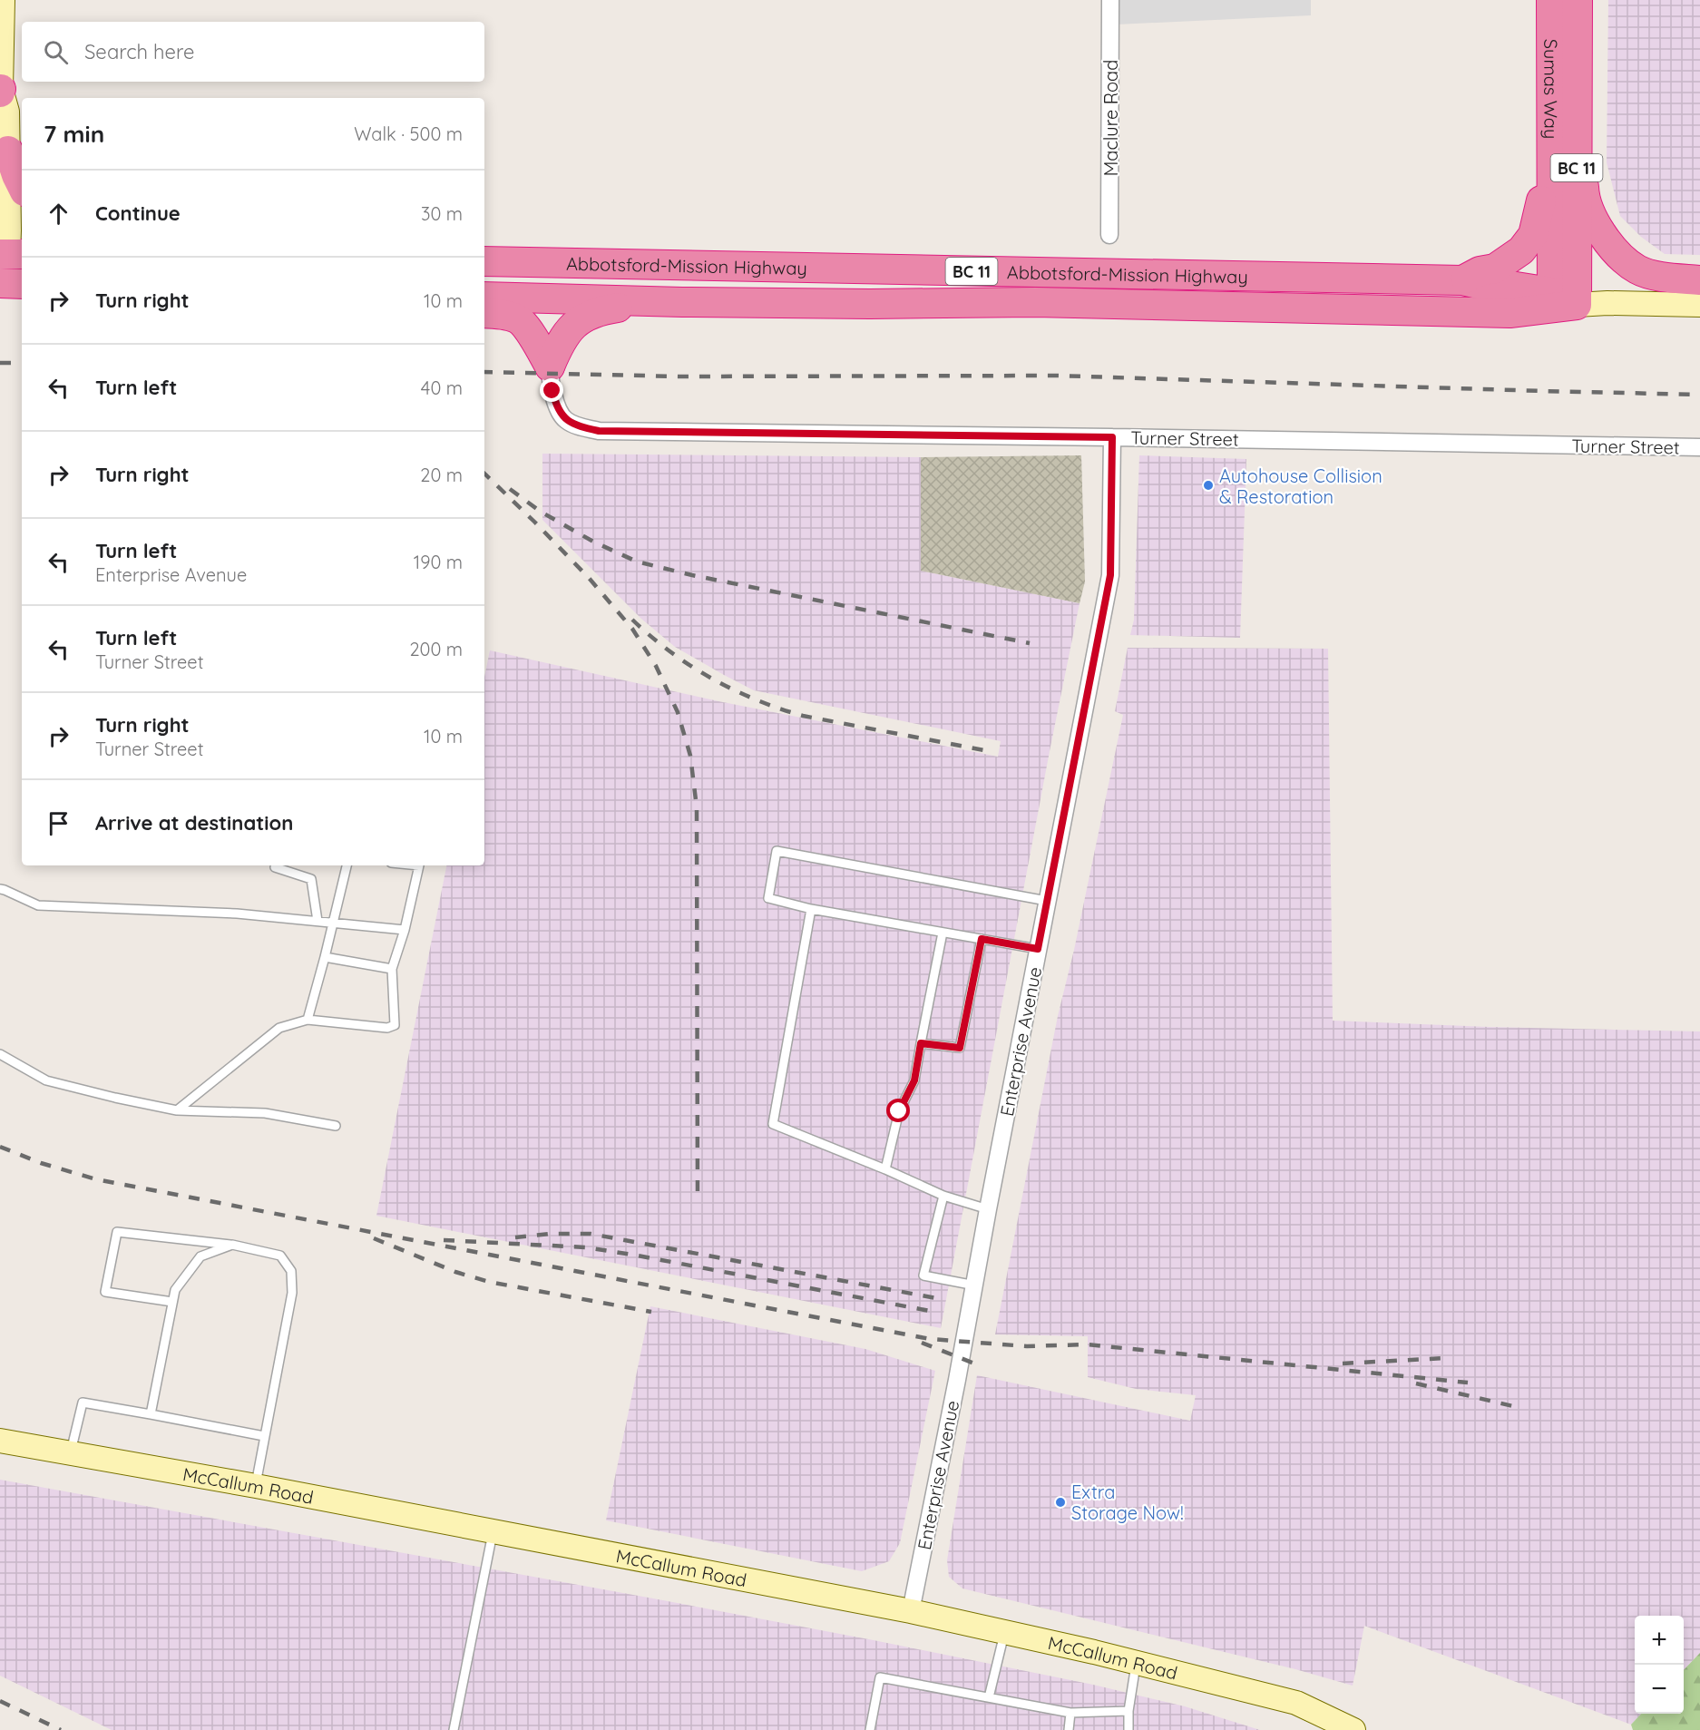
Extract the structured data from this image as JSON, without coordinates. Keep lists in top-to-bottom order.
{
  "streets": {
    "highway": ["Sumas Way", "BC 11", "Abbotsford-Mission Highway"],
    "main road": ["McCallum Road"],
    "street": ["Maclure Road", "Turner Street", "Enterprise Avenue"]
  },
  "crossings": [
    ["Sumas Way", "Abbotsford-Mission Highway"],
    ["Turner Street", "Enterprise Avenue"],
    ["Enterprise Avenue", "McCallum Road"]
  ],
  "places": ["Autohouse Collision & Restoration", "Extra Storage Now!"],
  "page": {
    "search": "Search here",
    "heading": ["7 min", "Walk · 500 m"],
    "list": [
      ["Continue", "30 m"],
      ["Turn right", "10 m"],
      ["Turn left", "40 m"],
      ["Turn right", "20 m"],
      ["Turn left", "Enterprise Avenue", "190 m"],
      ["Turn left", "Turner Street", "200 m"],
      ["Turn right", "Turner Street", "10 m"],
      "Arrive at destination"
    ],
    "map_buttons": ["+", "−"]
  }
}
